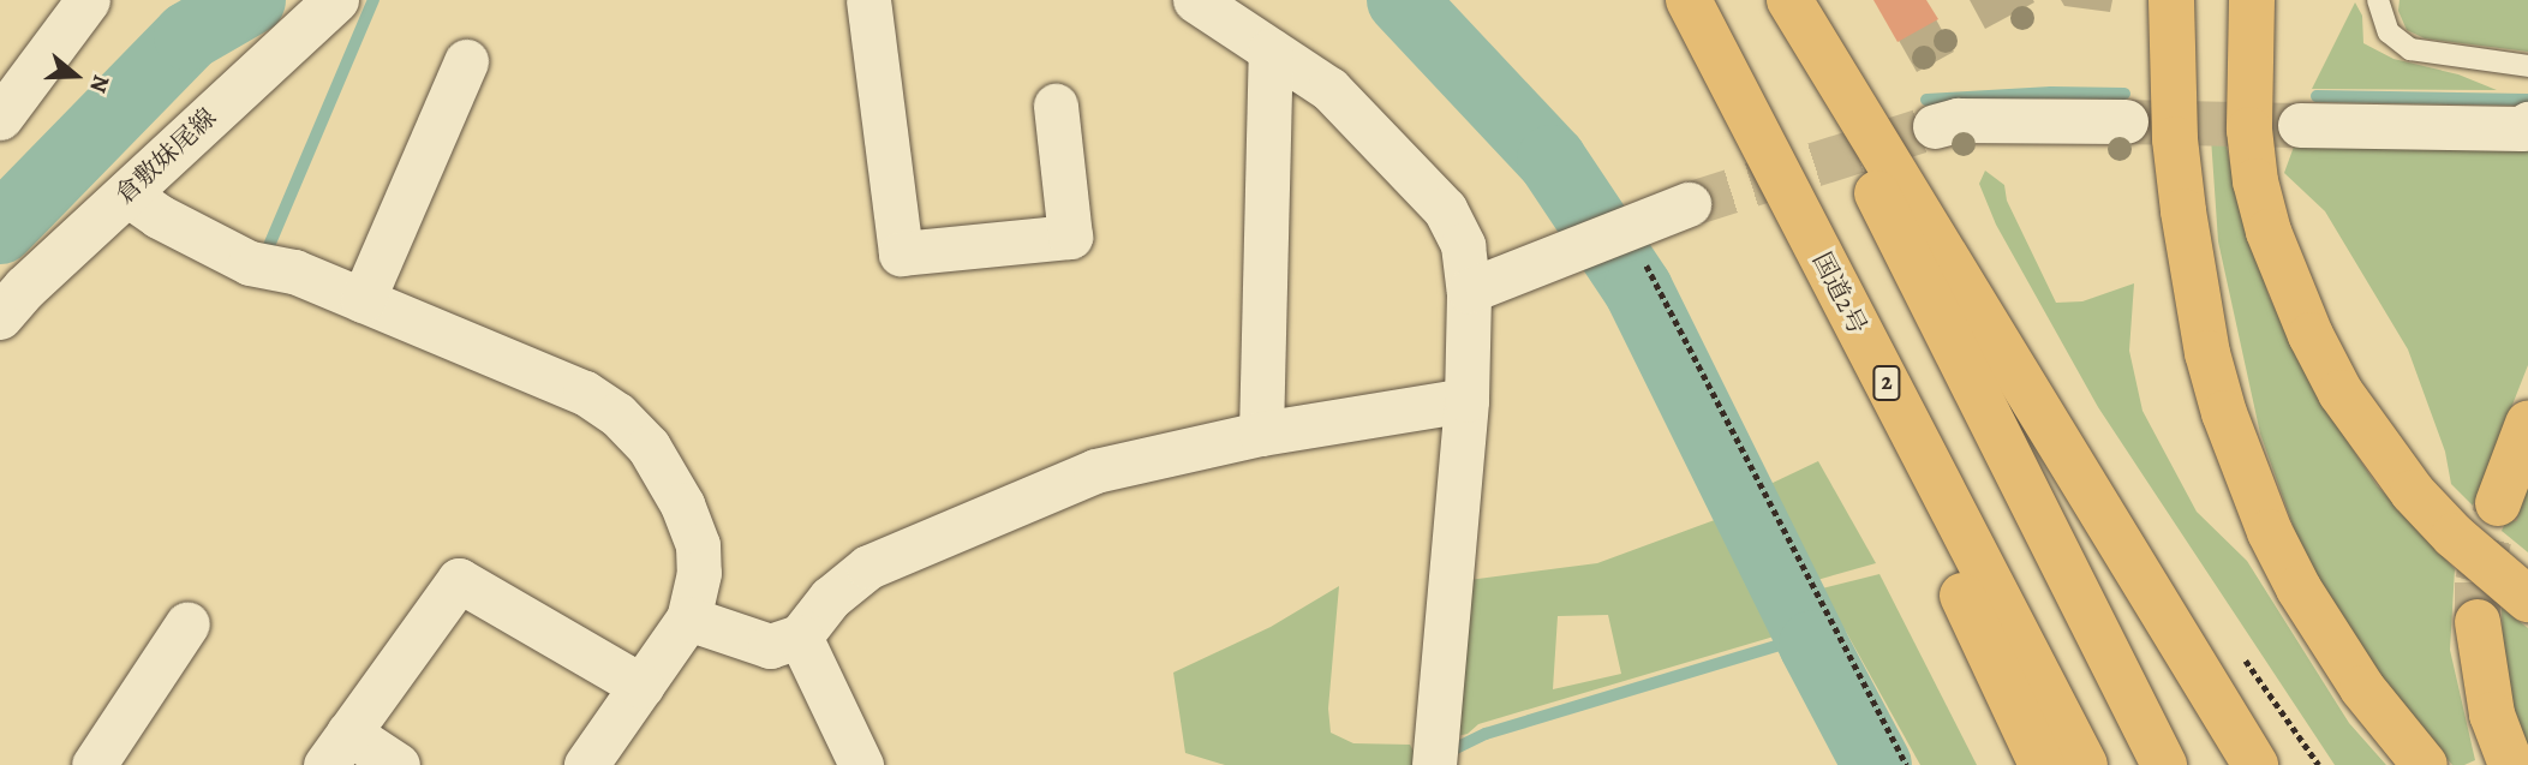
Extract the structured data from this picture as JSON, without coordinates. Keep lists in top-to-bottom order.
{
  "streets": {
    "highway": ["国道2号", "2"],
    "main road": ["倉敷妹尾線"]
  },
  "north": "right"
}
